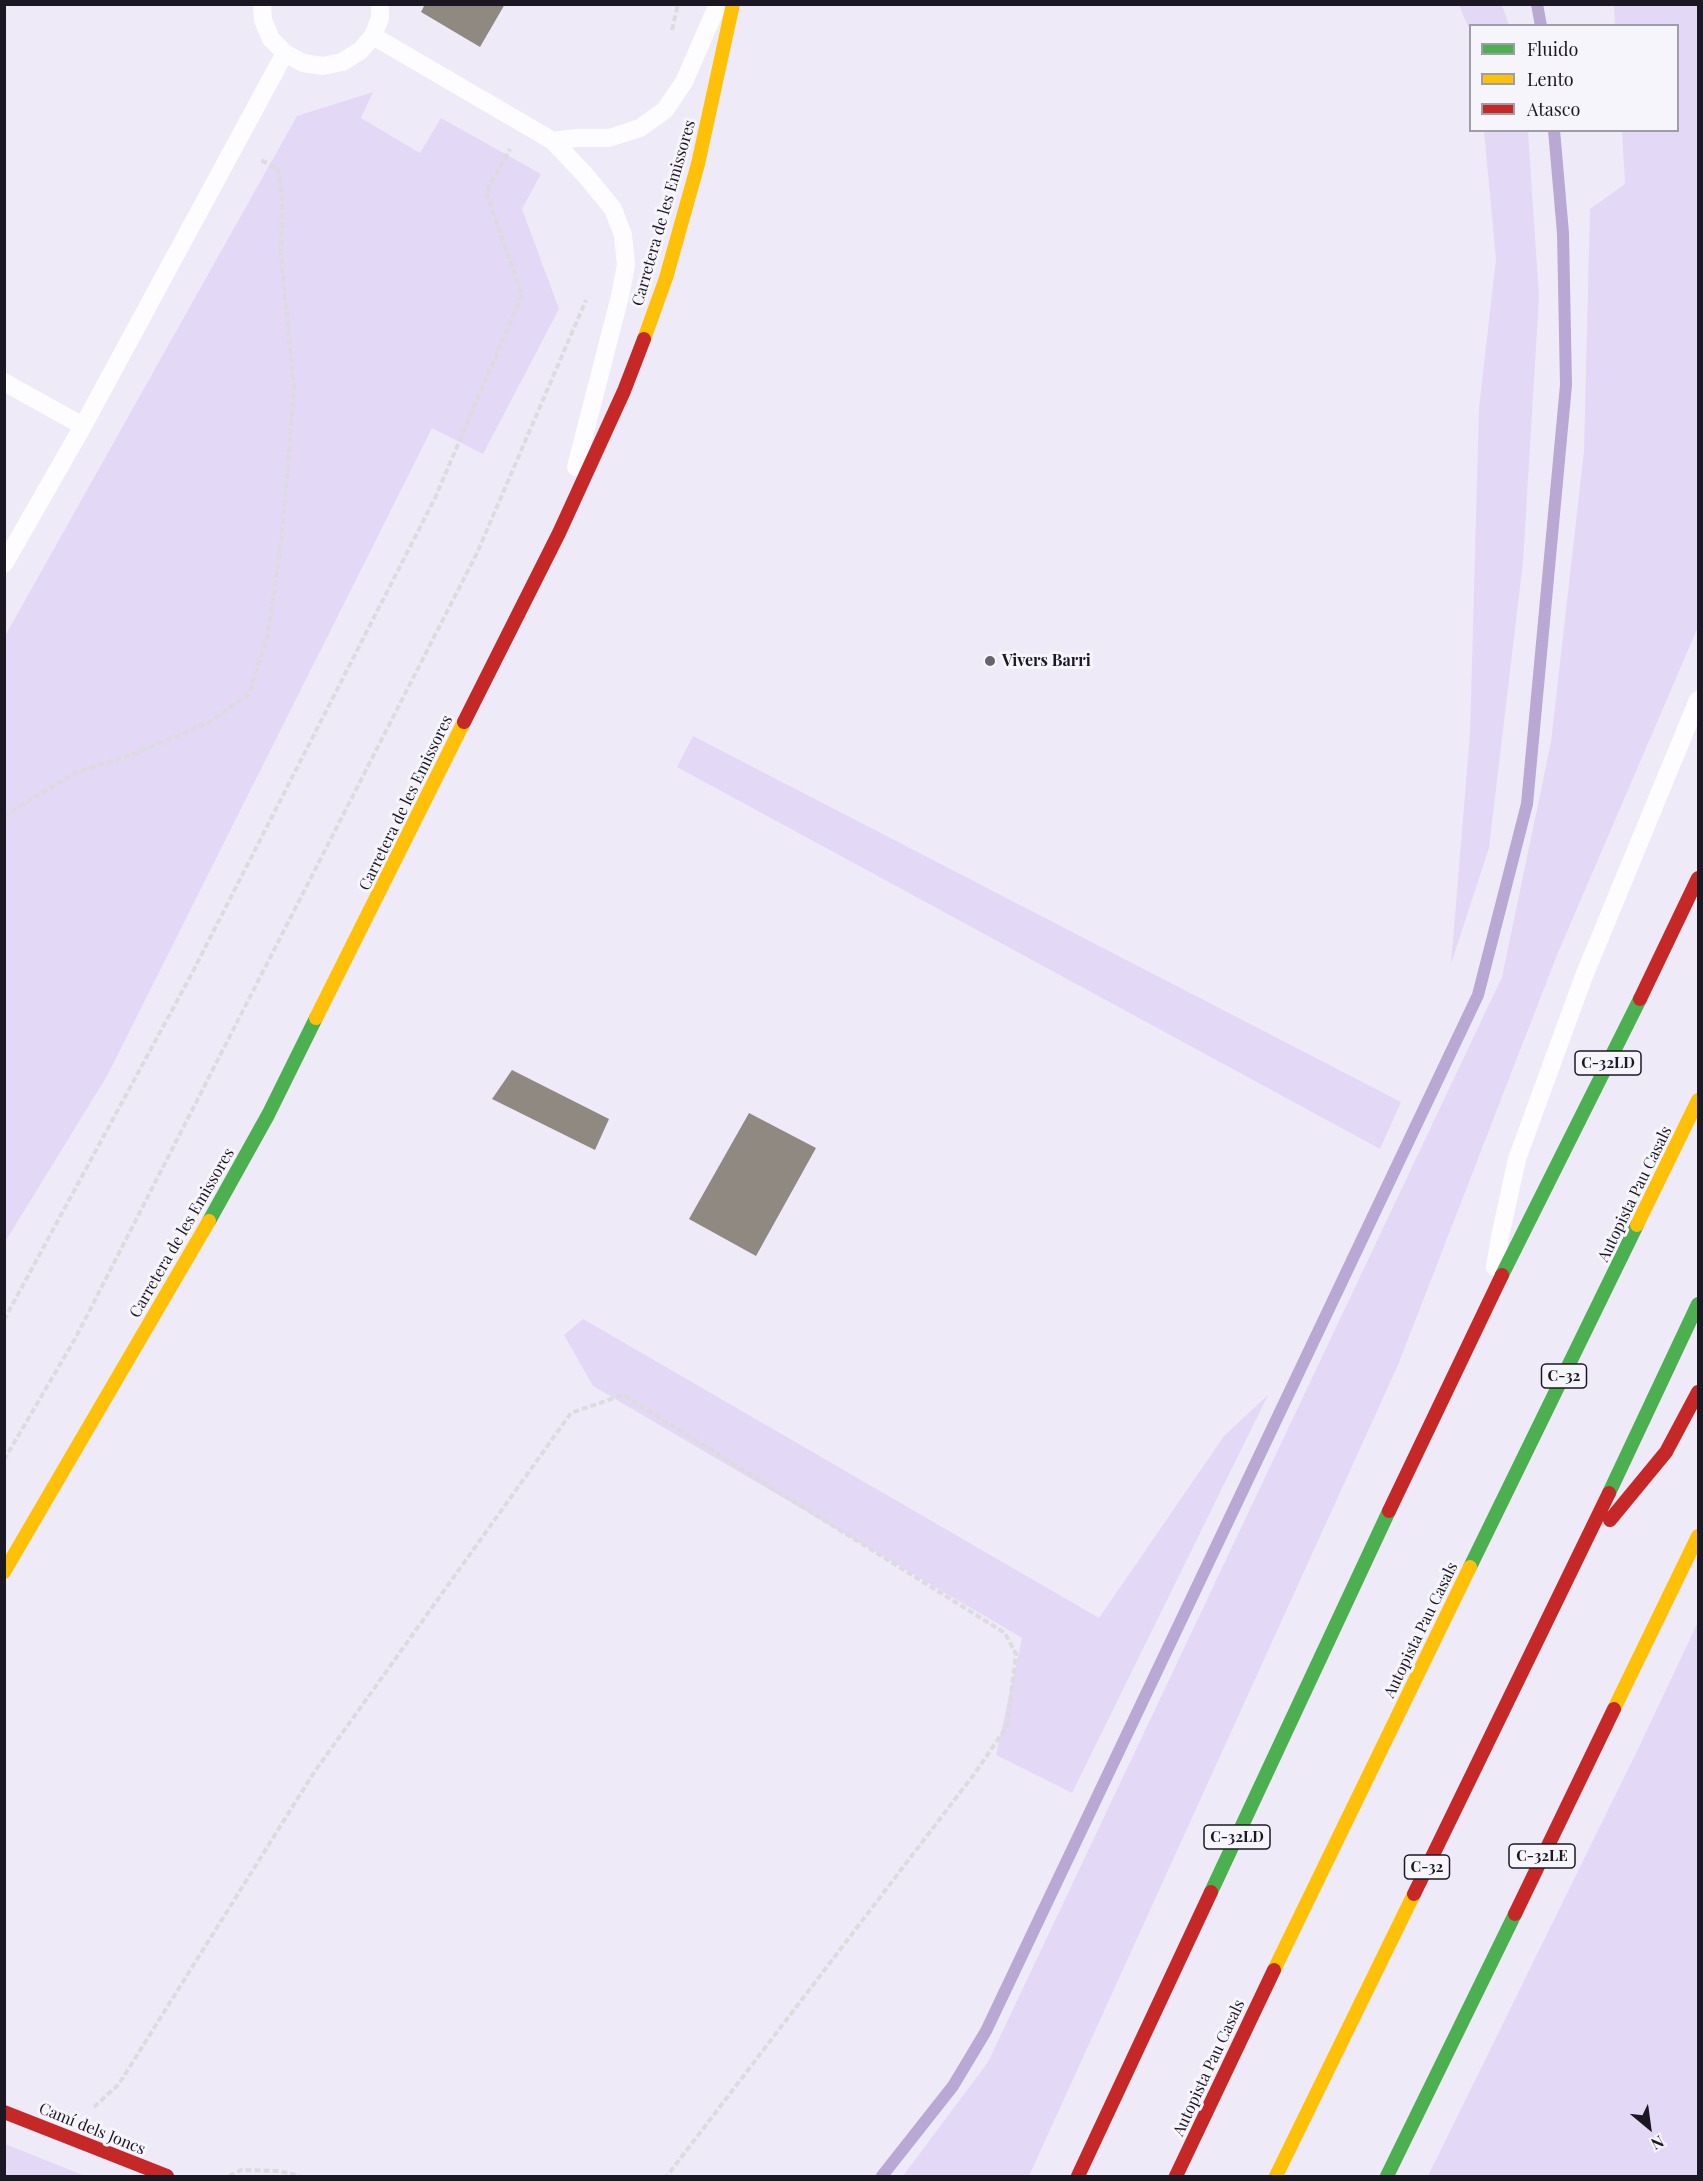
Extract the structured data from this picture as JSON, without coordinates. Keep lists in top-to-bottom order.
{
  "streets": {
    "main road": [
      "Carretera de les Emissores",
      "C-32LD",
      "Autopista Pau Casals",
      "C-32",
      "C-32LE",
      "Camí dels Joncs"
    ]
  },
  "places": ["Vivers Barri"],
  "legend": ["Fluido", "Lento", "Atasco"],
  "north": "bottom right"
}
